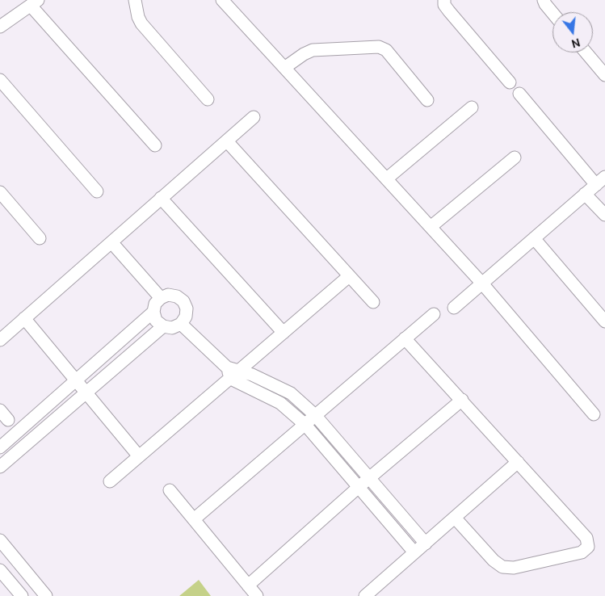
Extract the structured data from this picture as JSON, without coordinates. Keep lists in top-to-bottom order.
{
  "north": "bottom"
}
